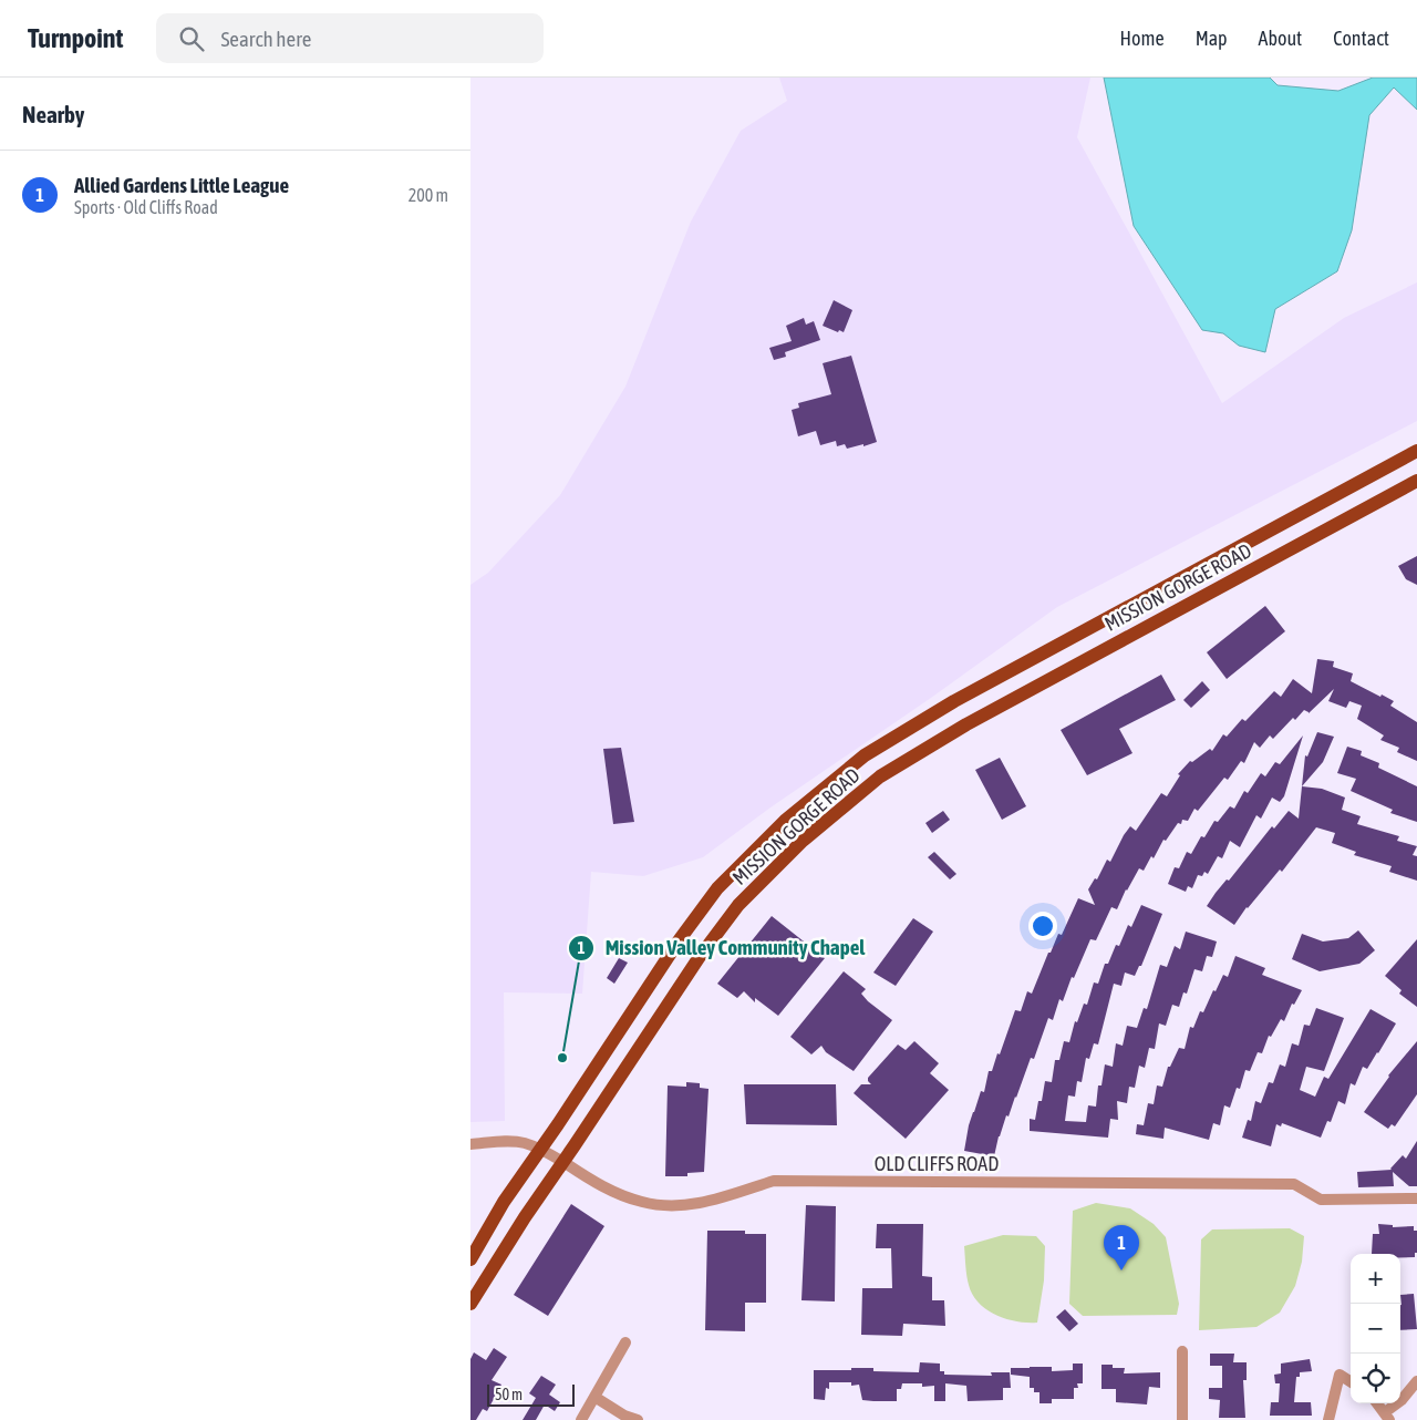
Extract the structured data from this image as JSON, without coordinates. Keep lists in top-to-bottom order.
{
  "streets": {
    "main road": ["MISSION GORGE ROAD"],
    "street": ["OLD CLIFFS ROAD"]
  },
  "crossings": [
    ["MISSION GORGE ROAD", "OLD CLIFFS ROAD"]
  ],
  "places": ["Mission Valley Community Chapel"],
  "scale_bar": "50 m",
  "page": {
    "header": "Turnpoint",
    "search": "Search here",
    "nav": [
      "Home",
      "Map",
      "About",
      "Contact"
    ],
    "heading": "Nearby",
    "list": [
      {
        "mark": "1",
        "name": "Allied Gardens Little League",
        "note": "Sports · Old Cliffs Road",
        "value": "200 m"
      }
    ],
    "pins": "1",
    "map_buttons": ["+", "−"],
    "scale": "50 m"
  }
}
